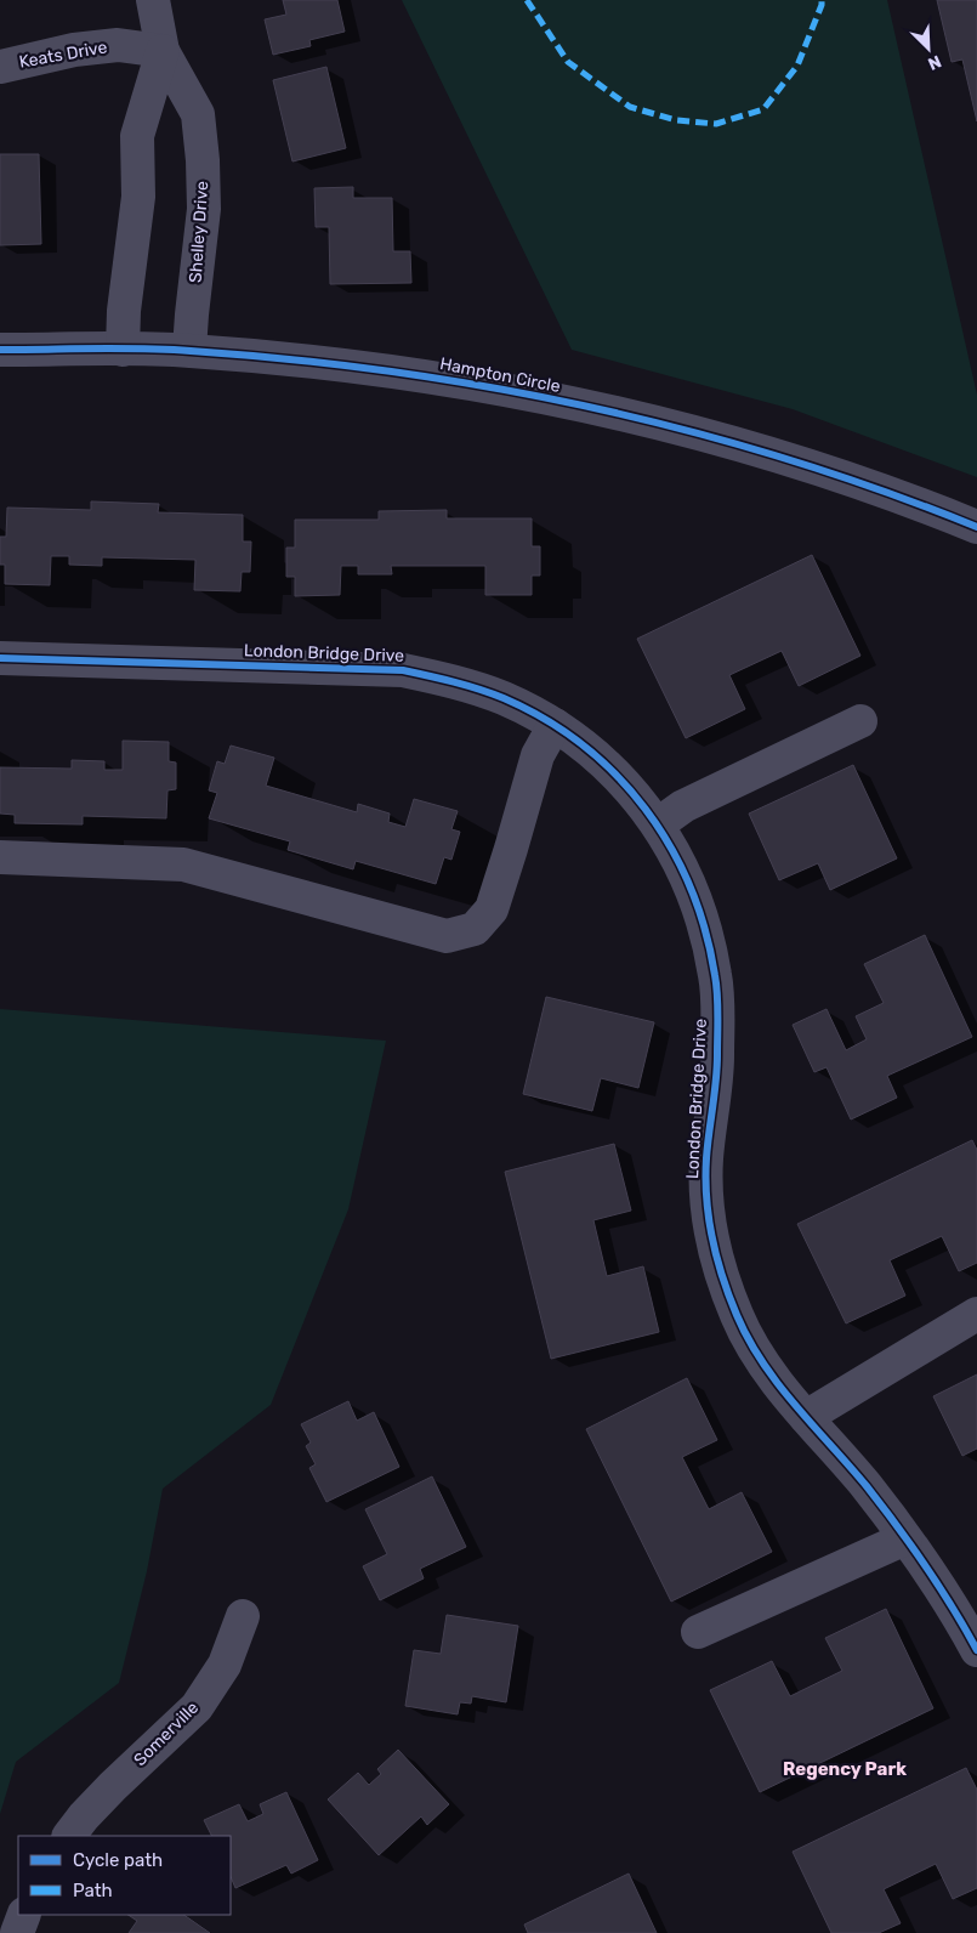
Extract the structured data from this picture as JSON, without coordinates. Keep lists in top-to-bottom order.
{
  "streets": {
    "street": [
      "Keats Drive",
      "Shelley Drive",
      "Hampton Circle",
      "London Bridge Drive",
      "Somerville"
    ]
  },
  "crossings": [
    ["Keats Drive", "Shelley Drive"],
    ["Shelley Drive", "Hampton Circle"]
  ],
  "districts": ["Regency Park"],
  "legend": ["Cycle path", "Path"],
  "north": "bottom right"
}
